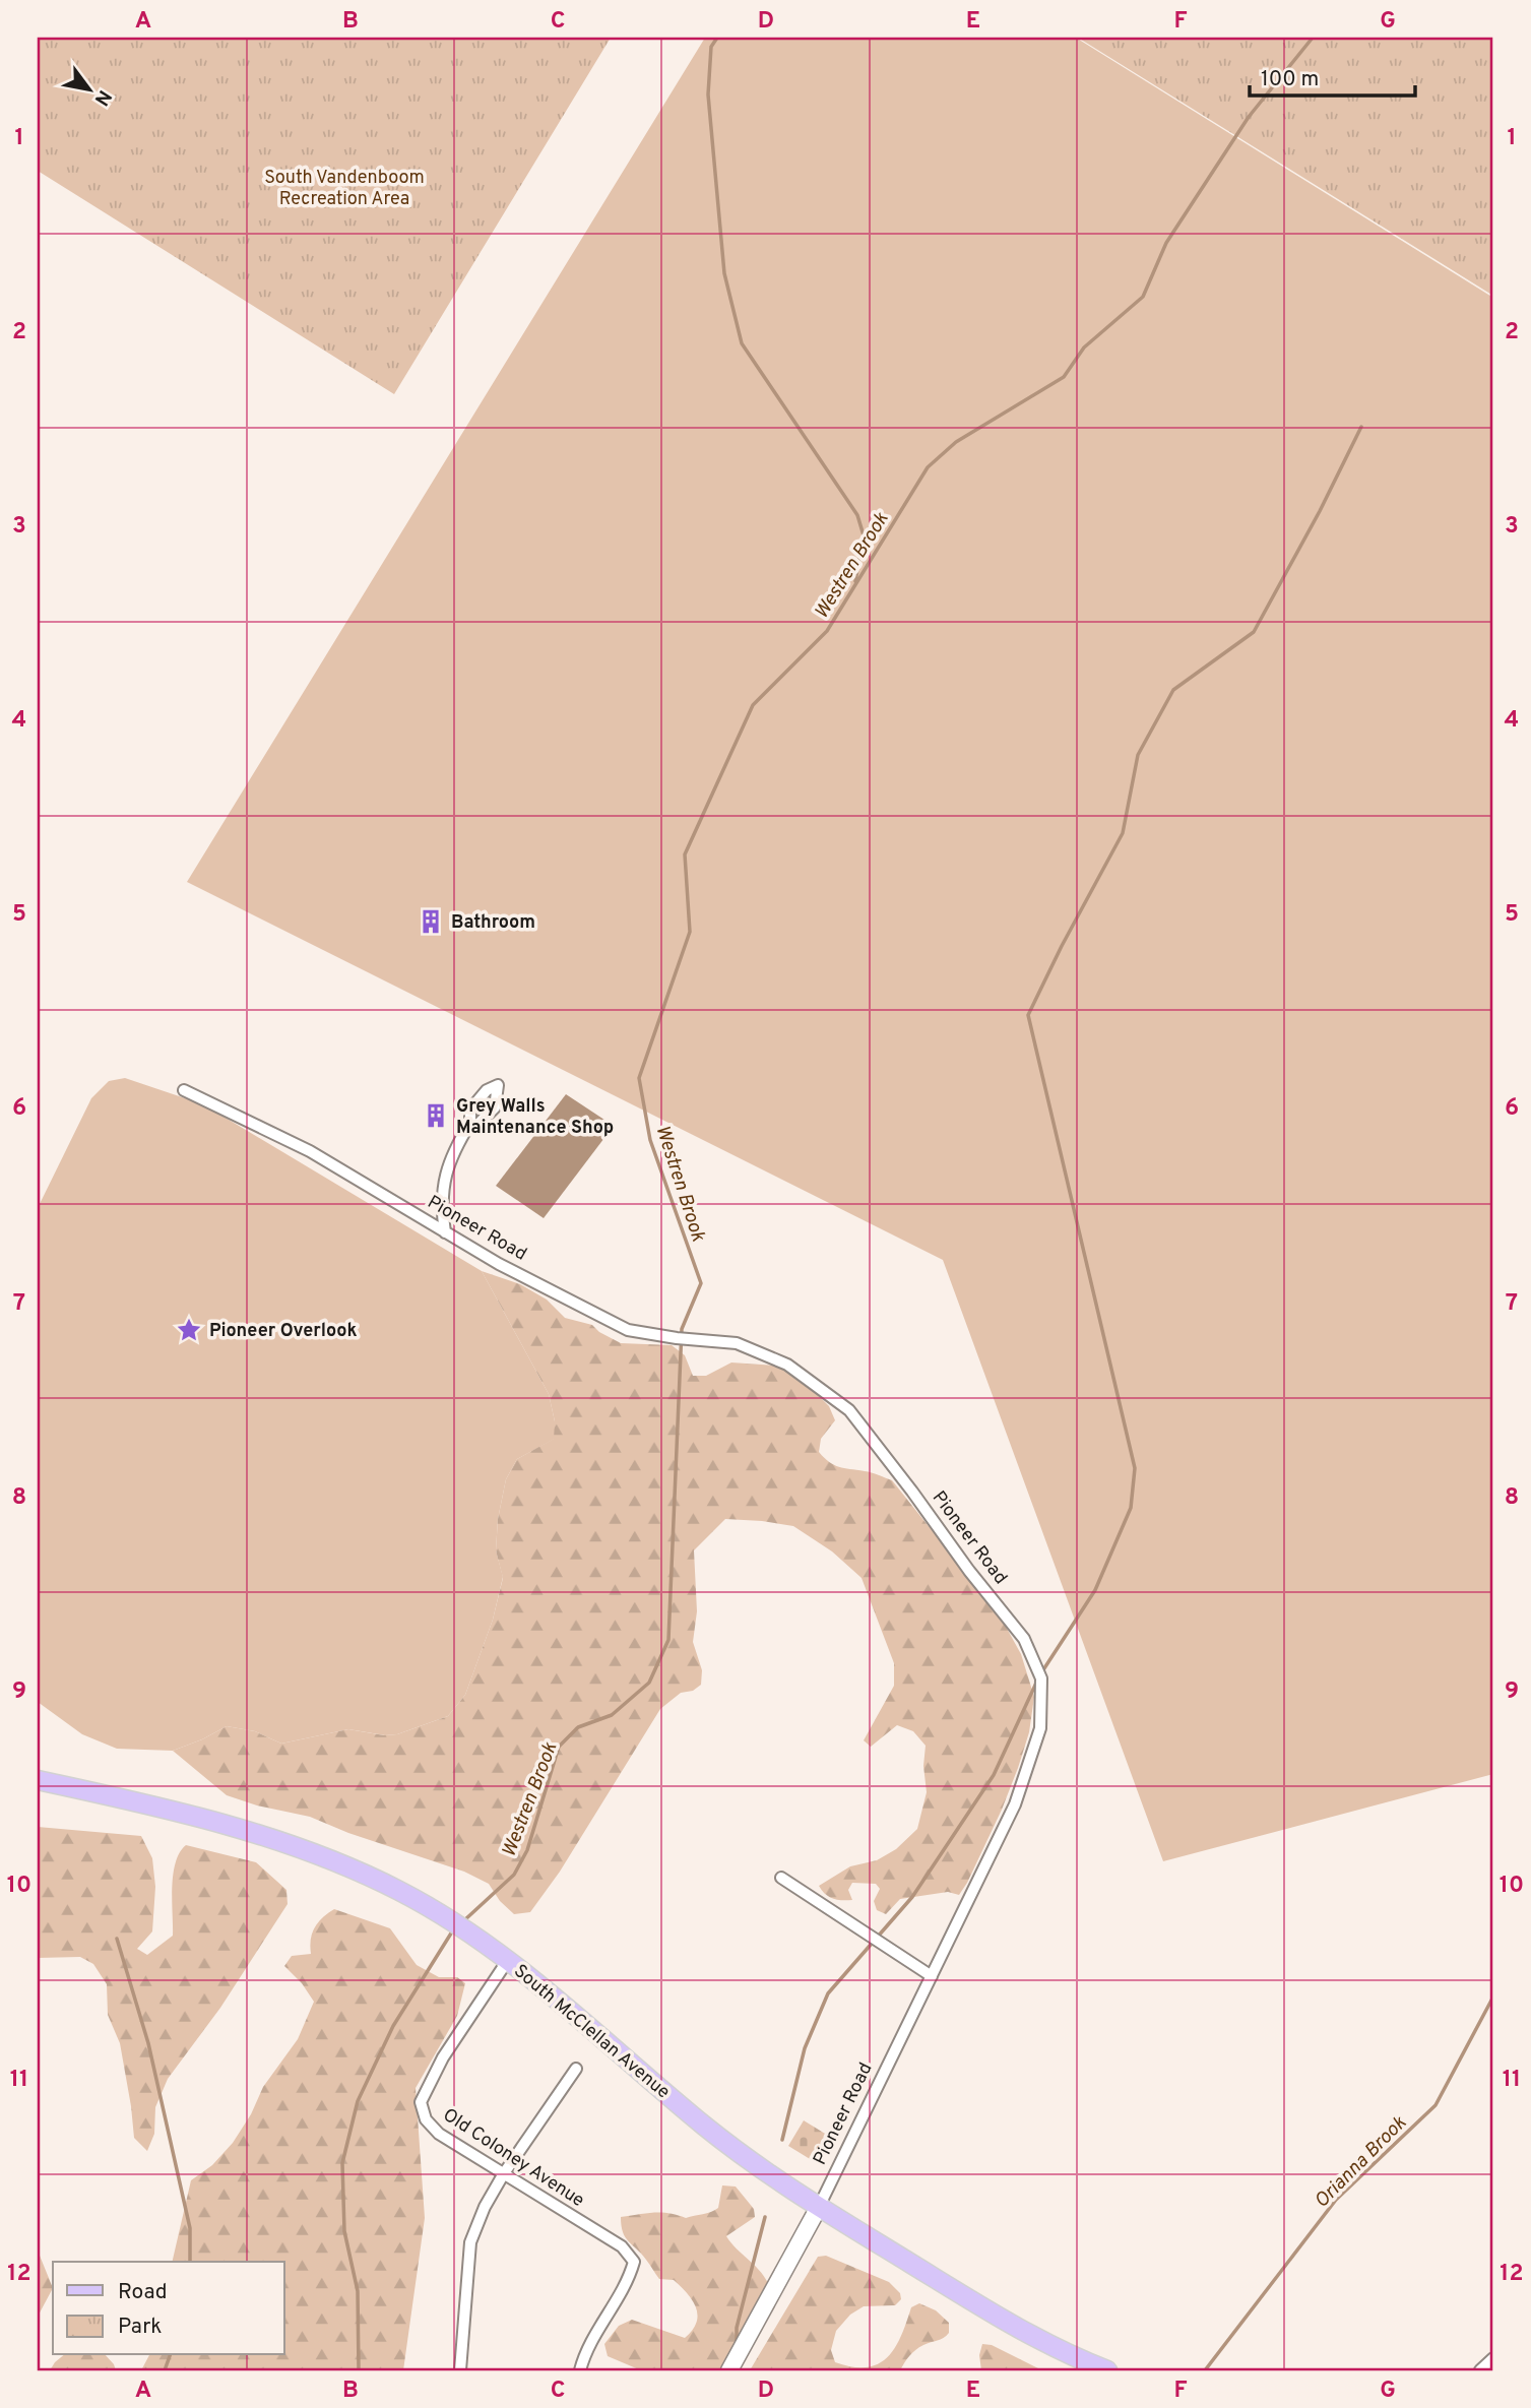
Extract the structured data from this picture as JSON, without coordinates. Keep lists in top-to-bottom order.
{
  "streets": {
    "main road": ["South McClellan Avenue"],
    "street": ["Pioneer Road", "Old Coloney Avenue"]
  },
  "crossings": [
    ["Pioneer Road", "South McClellan Avenue"],
    ["South McClellan Avenue", "Old Coloney Avenue"]
  ],
  "water": ["Westren Brook", "Orianna Brook"],
  "parks": ["South Vandenboom Recreation Area"],
  "places": {
    "building": ["Bathroom", "Grey Walls Maintenance Shop"],
    "place": ["Pioneer Overlook"]
  },
  "legend": ["Road", "Park"],
  "scale_bar": "100 m",
  "north": "bottom right",
  "grid": {
    "columns": [
      "A",
      "B",
      "C",
      "D",
      "E",
      "F",
      "G"
    ],
    "rows": [
      "1",
      "2",
      "3",
      "4",
      "5",
      "6",
      "7",
      "8",
      "9",
      "10",
      "11",
      "12"
    ]
  }
}
